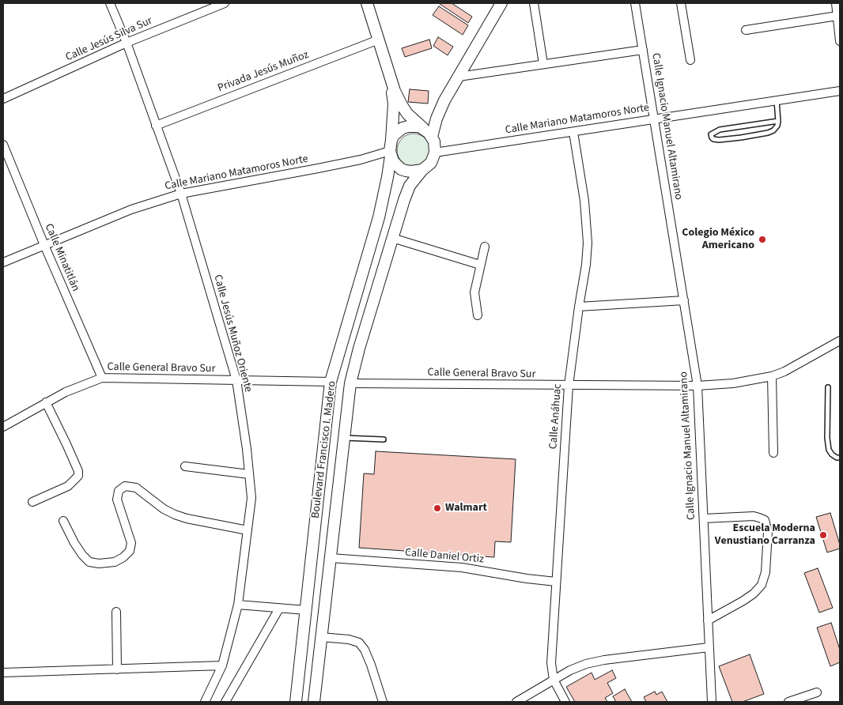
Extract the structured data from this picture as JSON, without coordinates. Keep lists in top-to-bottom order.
{
  "streets": {
    "main road": ["Boulevard Francisco I. Madero"],
    "street": [
      "Calle Jesús Silva Sur",
      "Privada Jesús Muñoz",
      "Calle Mariano Matamoros Norte",
      "Calle Ignacio Manuel Altamirano",
      "Calle Minatitlán",
      "Calle Jesús Muñoz Oriente",
      "Calle General Bravo Sur",
      "Calle Anáhuac",
      "Calle Daniel Ortiz"
    ]
  },
  "crossings": [
    ["Calle Jesús Silva Sur", "Calle Jesús Muñoz Oriente"],
    ["Privada Jesús Muñoz", "Calle Jesús Muñoz Oriente"],
    ["Calle Mariano Matamoros Norte", "Calle Ignacio Manuel Altamirano"],
    ["Calle Mariano Matamoros Norte", "Calle Minatitlán"],
    ["Calle Mariano Matamoros Norte", "Calle Jesús Muñoz Oriente"],
    ["Calle Mariano Matamoros Norte", "Calle Anáhuac"],
    ["Calle Mariano Matamoros Norte", "Boulevard Francisco I. Madero"],
    ["Calle Ignacio Manuel Altamirano", "Calle General Bravo Sur"],
    ["Calle Minatitlán", "Calle General Bravo Sur"],
    ["Calle Jesús Muñoz Oriente", "Calle General Bravo Sur"],
    ["Calle General Bravo Sur", "Calle Anáhuac"],
    ["Calle General Bravo Sur", "Boulevard Francisco I. Madero"],
    ["Calle Anáhuac", "Calle Daniel Ortiz"],
    ["Boulevard Francisco I. Madero", "Calle Daniel Ortiz"]
  ],
  "places": ["Colegio México Americano", "Walmart", "Escuela Moderna Venustiano Carranza"]
}
